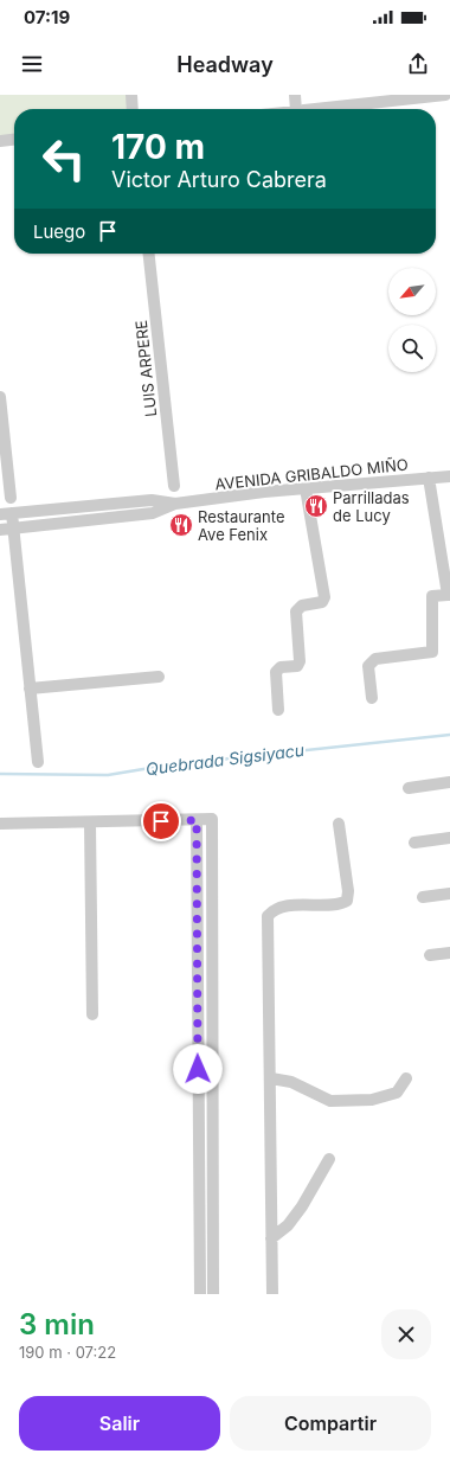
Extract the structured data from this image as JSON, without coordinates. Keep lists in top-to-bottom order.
{
  "streets": {
    "street": ["LUIS ARPERE", "AVENIDA GRIBALDO MIÑO"]
  },
  "water": ["Quebrada Sigsiyacu"],
  "places": {
    "restaurant": ["Parrilladas de Lucy", "Restaurante Ave Fenix"]
  },
  "north": "bottom left",
  "page": {
    "status": "07:19",
    "header": "Headway",
    "turn": ["170 m", "Victor Arturo Cabrera"],
    "then": "Luego",
    "heading": ["3 min", "190 m · 07:22"],
    "buttons": ["Salir", "Compartir"]
  }
}
